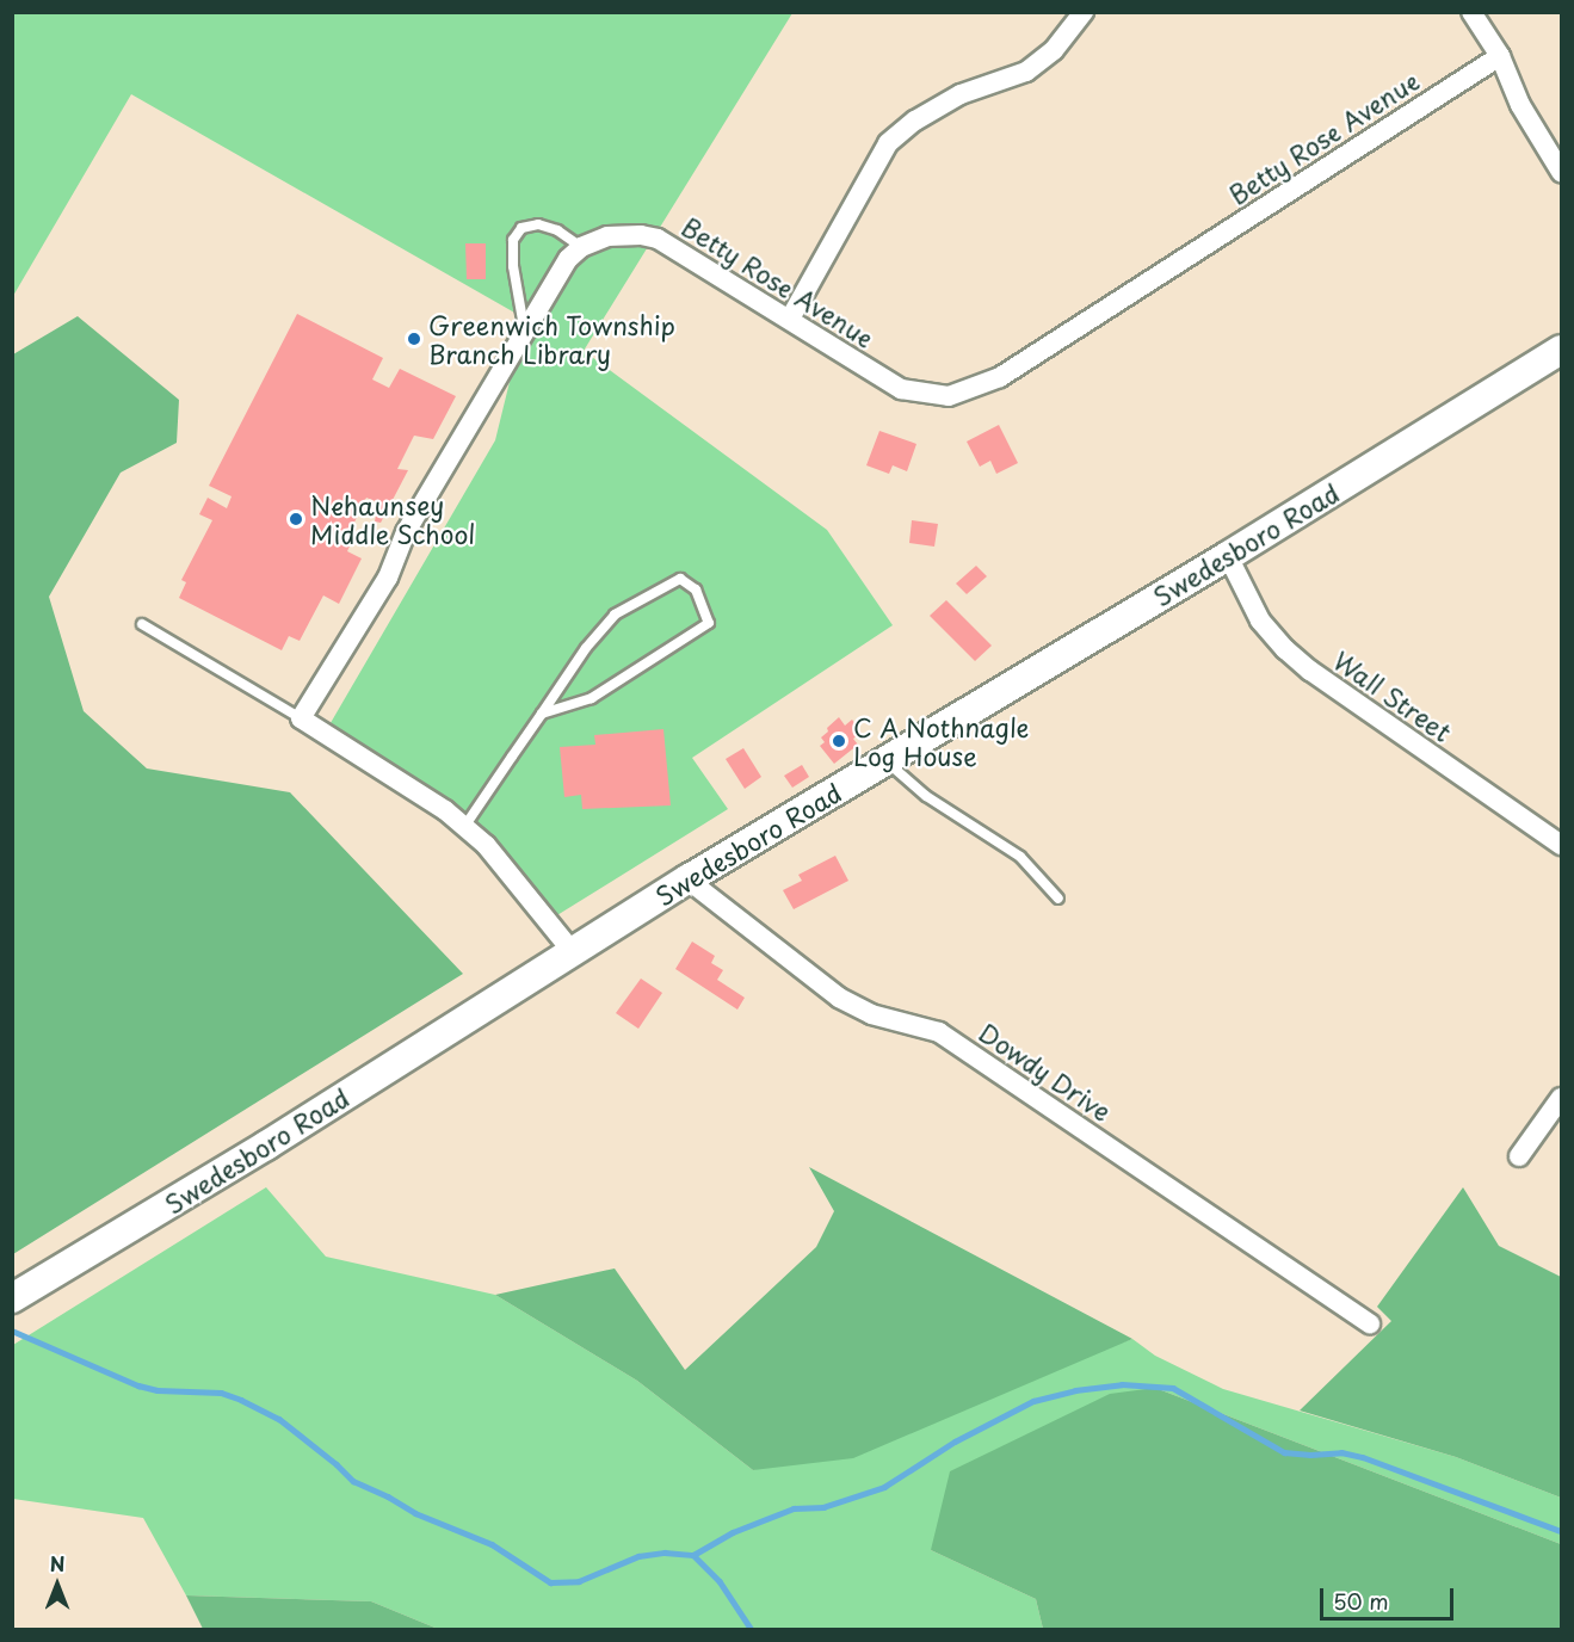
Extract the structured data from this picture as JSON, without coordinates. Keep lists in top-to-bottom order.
{
  "streets": {
    "main road": ["Swedesboro Road"],
    "street": ["Betty Rose Avenue", "Wall Street", "Dowdy Drive"]
  },
  "crossings": [
    ["Swedesboro Road", "Wall Street"],
    ["Swedesboro Road", "Dowdy Drive"]
  ],
  "places": ["Greenwich Township Branch Library", "Nehaunsey Middle School", "C A Nothnagle Log House"],
  "scale_bar": "50 m",
  "north": "top"
}
